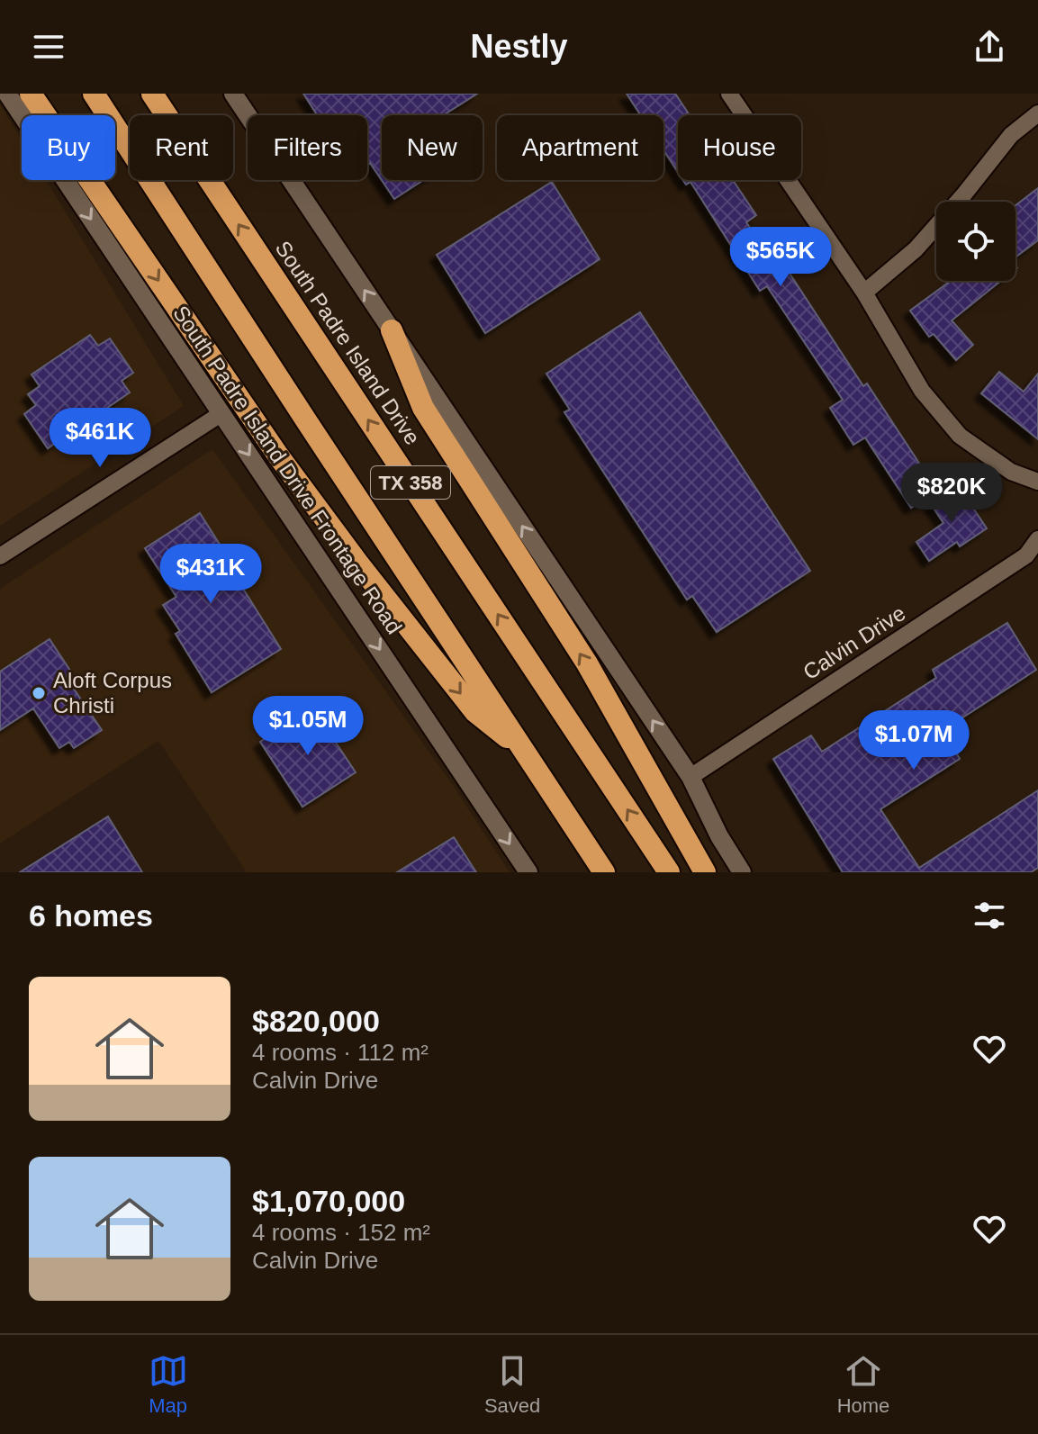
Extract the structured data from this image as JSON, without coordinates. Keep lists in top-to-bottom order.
{
  "streets": {
    "highway": ["South Padre Island Drive", "TX 358"],
    "main road": ["South Padre Island Drive Frontage Road"],
    "street": ["Calvin Drive"]
  },
  "one_way": ["South Padre Island Drive Frontage Road"],
  "places": ["Aloft Corpus Christi"],
  "page": {
    "header": "Nestly",
    "chip": [
      "Buy",
      "Rent",
      "Filters",
      "New",
      "Apartment",
      "House"
    ],
    "price": [
      "$565K",
      "$461K",
      "$820K",
      "$431K",
      "$1.05M",
      "$1.07M"
    ],
    "heading": "6 homes",
    "list": [
      {
        "name": "$820,000",
        "note": "4 rooms · 112 m² · Calvin Drive"
      },
      {
        "name": "$1,070,000",
        "note": "4 rooms · 152 m² · Calvin Drive"
      }
    ],
    "tabs": ["Map", "Saved", "Home"]
  }
}
